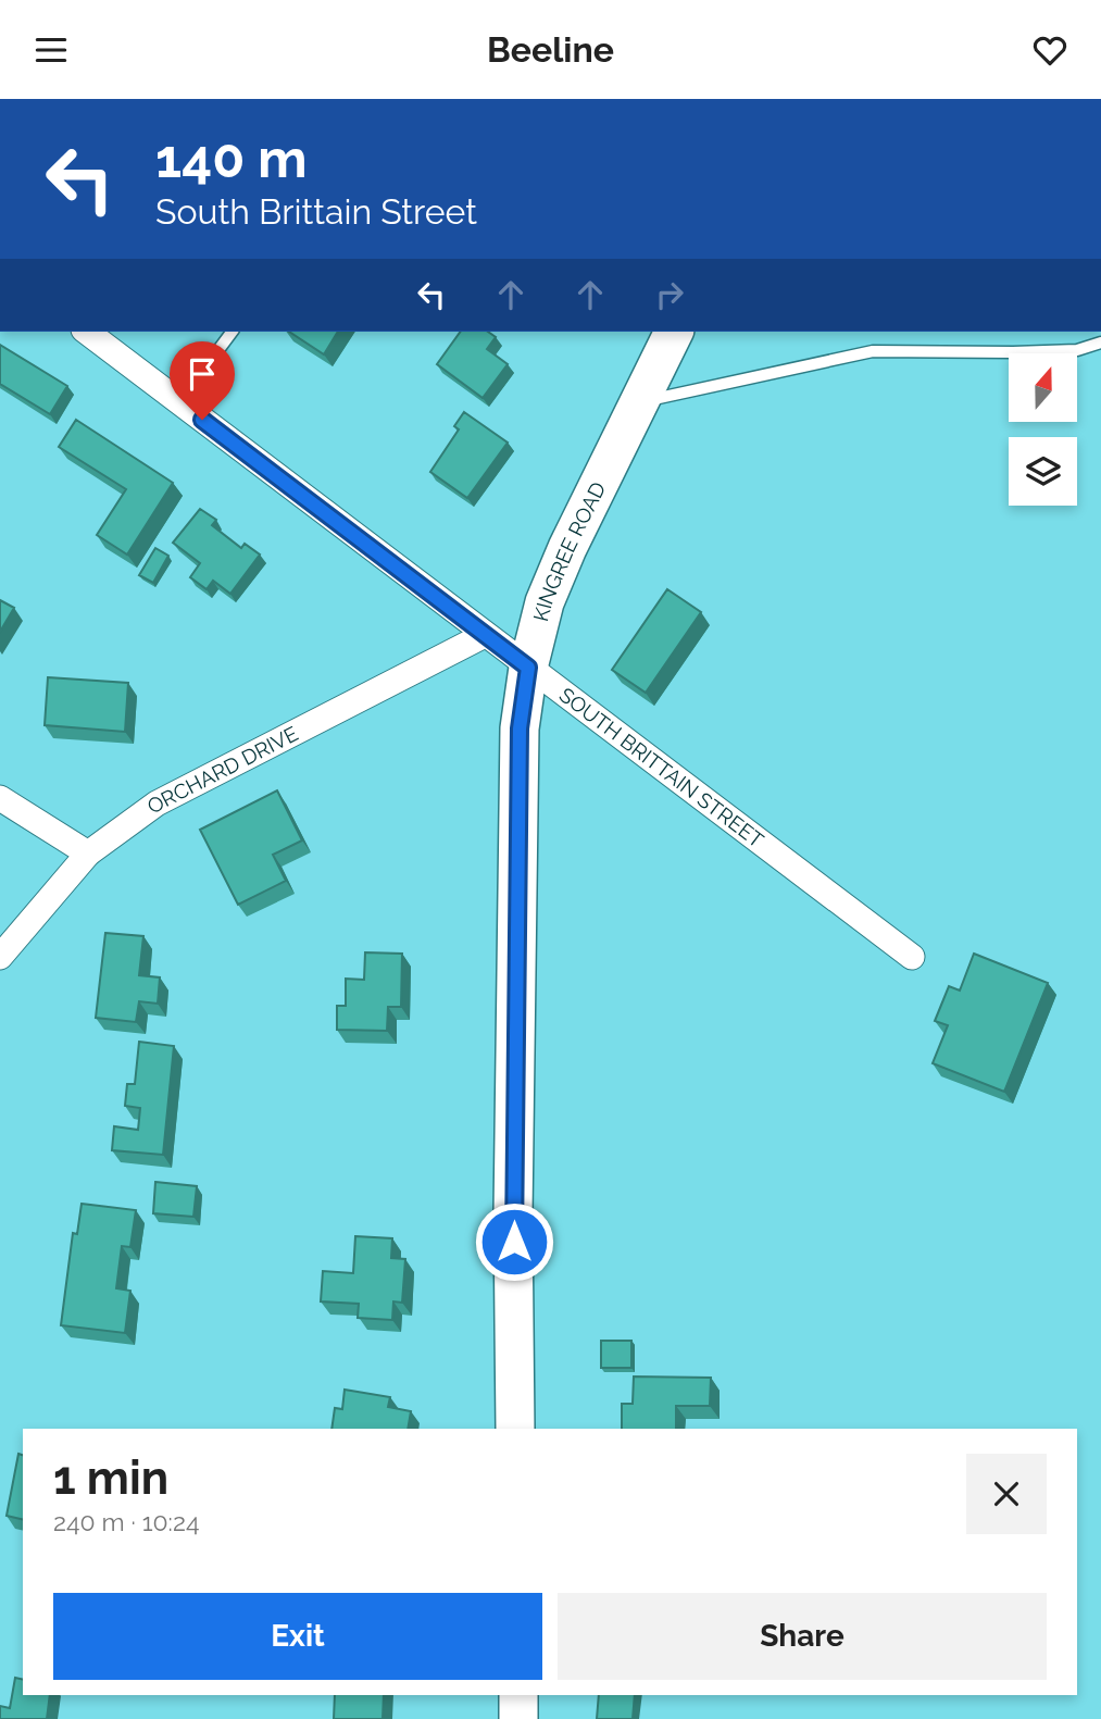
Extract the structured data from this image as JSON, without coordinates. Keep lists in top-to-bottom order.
{
  "streets": {
    "main road": ["KINGREE ROAD"],
    "street": ["SOUTH BRITTAIN STREET", "ORCHARD DRIVE"]
  },
  "crossings": [
    ["KINGREE ROAD", "SOUTH BRITTAIN STREET"],
    ["SOUTH BRITTAIN STREET", "ORCHARD DRIVE"]
  ],
  "north": "top",
  "page": {
    "header": "Beeline",
    "turn": ["140 m", "South Brittain Street"],
    "heading": ["1 min", "240 m · 10:24"],
    "buttons": ["Exit", "Share"]
  }
}
